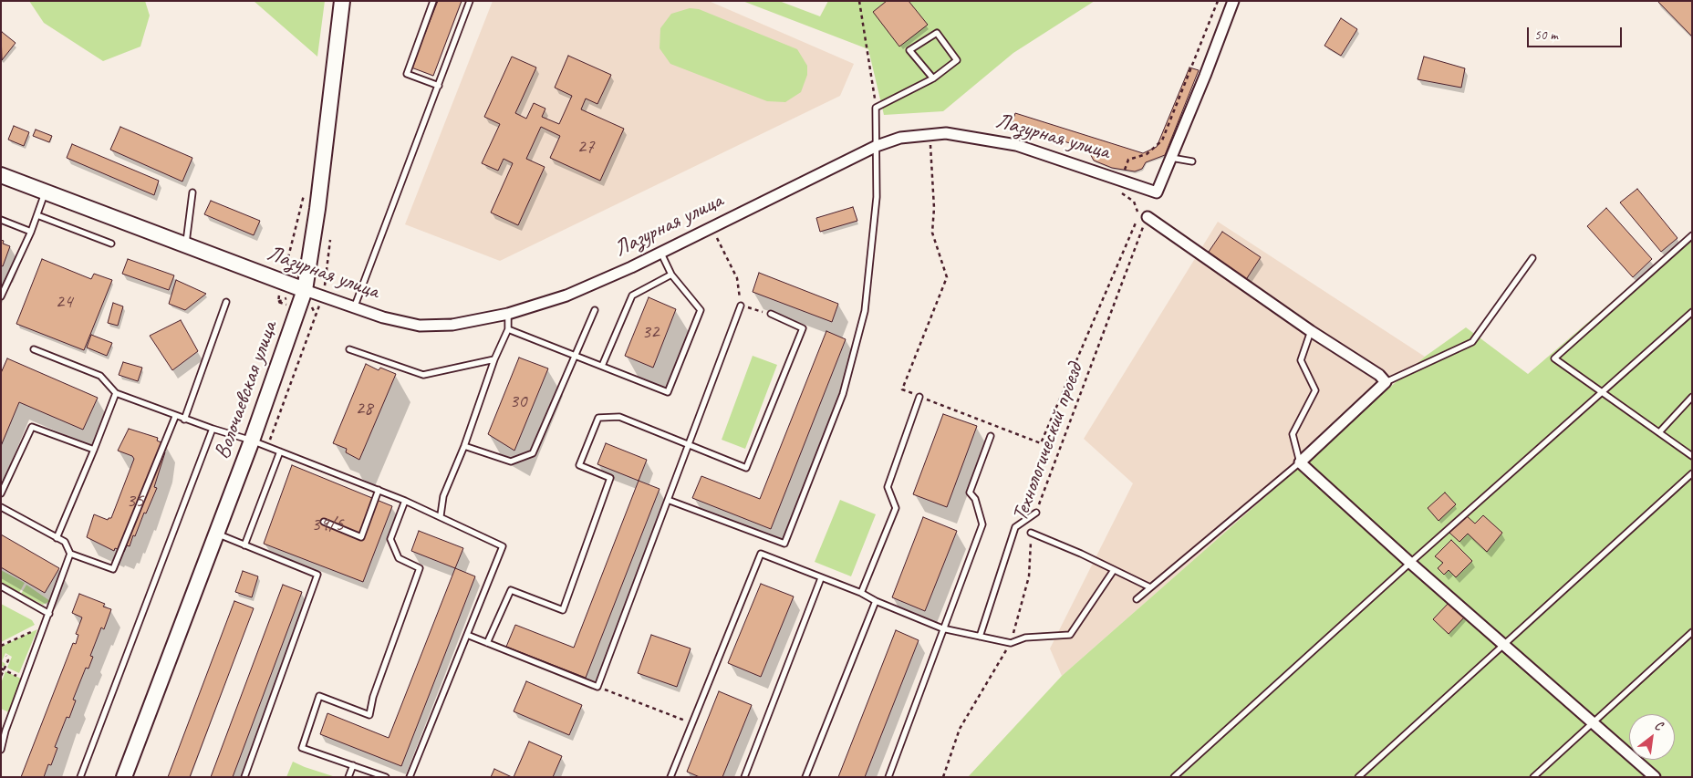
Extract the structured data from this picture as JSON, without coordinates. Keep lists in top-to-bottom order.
{
  "streets": {
    "street": ["Лазурная улица", "Волочаевская улица"],
    "path": ["Технологический проезд"]
  },
  "crossings": [
    ["Лазурная улица", "Волочаевская улица"]
  ],
  "house_numbers": [
    "27",
    "24",
    "32",
    "30",
    "28",
    "35",
    "39/5"
  ],
  "scale_bar": "50 m",
  "north": "top right"
}
